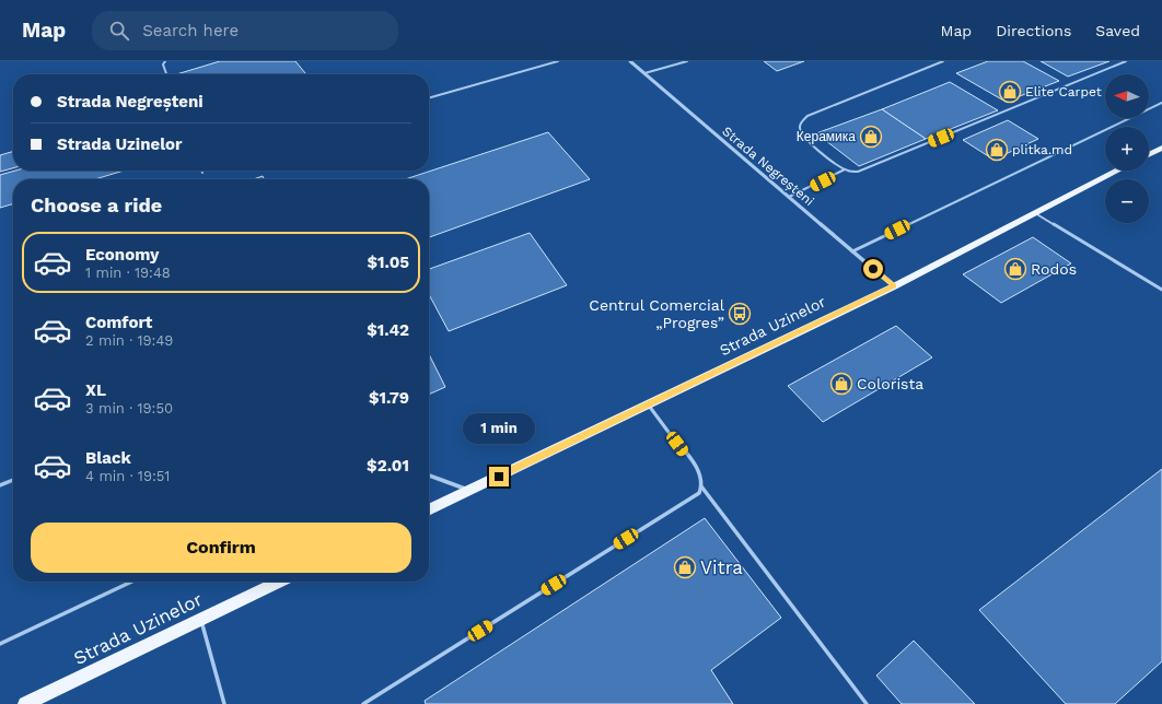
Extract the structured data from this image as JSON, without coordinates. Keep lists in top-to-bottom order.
{
  "streets": {
    "main road": ["Strada Uzinelor"],
    "street": ["Strada Negreșteni"]
  },
  "crossings": [
    ["Strada Negreșteni", "Strada Uzinelor"]
  ],
  "places": {
    "shop": [
      "Elite Carpet",
      "Керамика",
      "plitka.md",
      "Rodos",
      "Colorista",
      "Vitra"
    ],
    "bus stop": ["Centrul Comercial „Progres”"]
  },
  "north": "left",
  "page": {
    "header": "Map",
    "search": "Search here",
    "nav": ["Map", "Directions", "Saved"],
    "map_buttons": ["+", "−"],
    "banner": ["Strada Negreșteni", "Strada Uzinelor"],
    "heading": "Choose a ride",
    "list": [
      {
        "name": "Economy",
        "note": "1 min · 19:48",
        "value": "$1.05"
      },
      {
        "name": "Comfort",
        "note": "2 min · 19:49",
        "value": "$1.42"
      },
      {
        "name": "XL",
        "note": "3 min · 19:50",
        "value": "$1.79"
      },
      {
        "name": "Black",
        "note": "4 min · 19:51",
        "value": "$2.01"
      }
    ],
    "bubble": "1 min",
    "buttons": "Confirm"
  }
}
